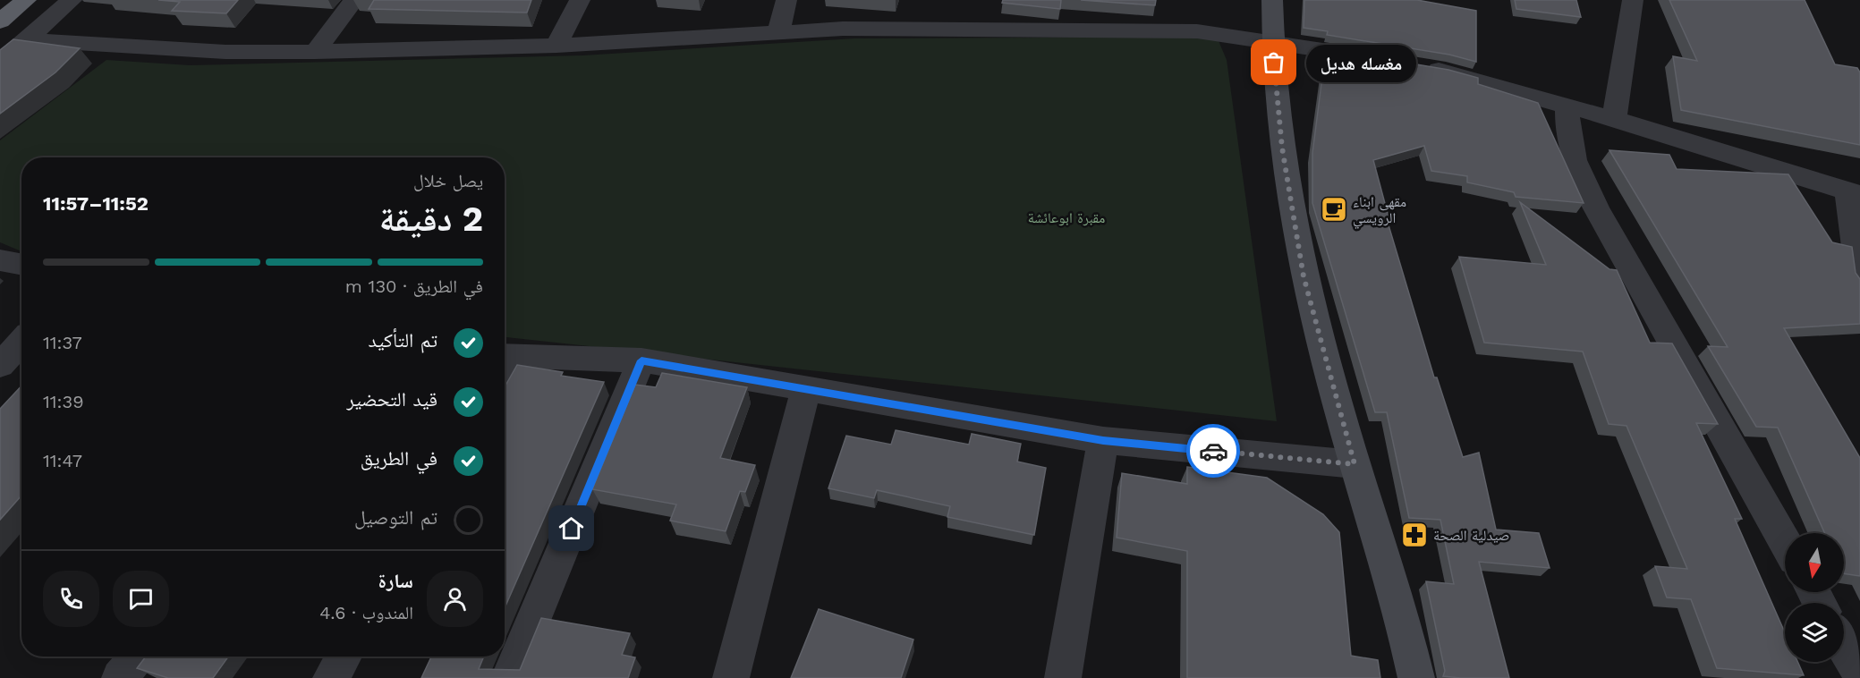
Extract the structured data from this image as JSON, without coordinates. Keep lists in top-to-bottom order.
{
  "parks": ["مقبرة ابوعائشة"],
  "places": {
    "other": ["مغسله هديل"],
    "cafe": ["مقهى ابناء الرويسي"],
    "pharmacy": ["صيدلية الصحة"]
  },
  "north": "bottom",
  "page": {
    "bubble": "مغسله هديل",
    "heading": ["2 دقيقة", "يصل خلال", "11:52–11:57"],
    "panel": ["سارة", "المندوب · 4.6"],
    "bar": "في الطريق · 130 m",
    "list": [
      ["تم التأكيد", "11:37"],
      ["قيد التحضير", "11:39"],
      ["في الطريق", "11:47"],
      "تم التوصيل"
    ]
  }
}
